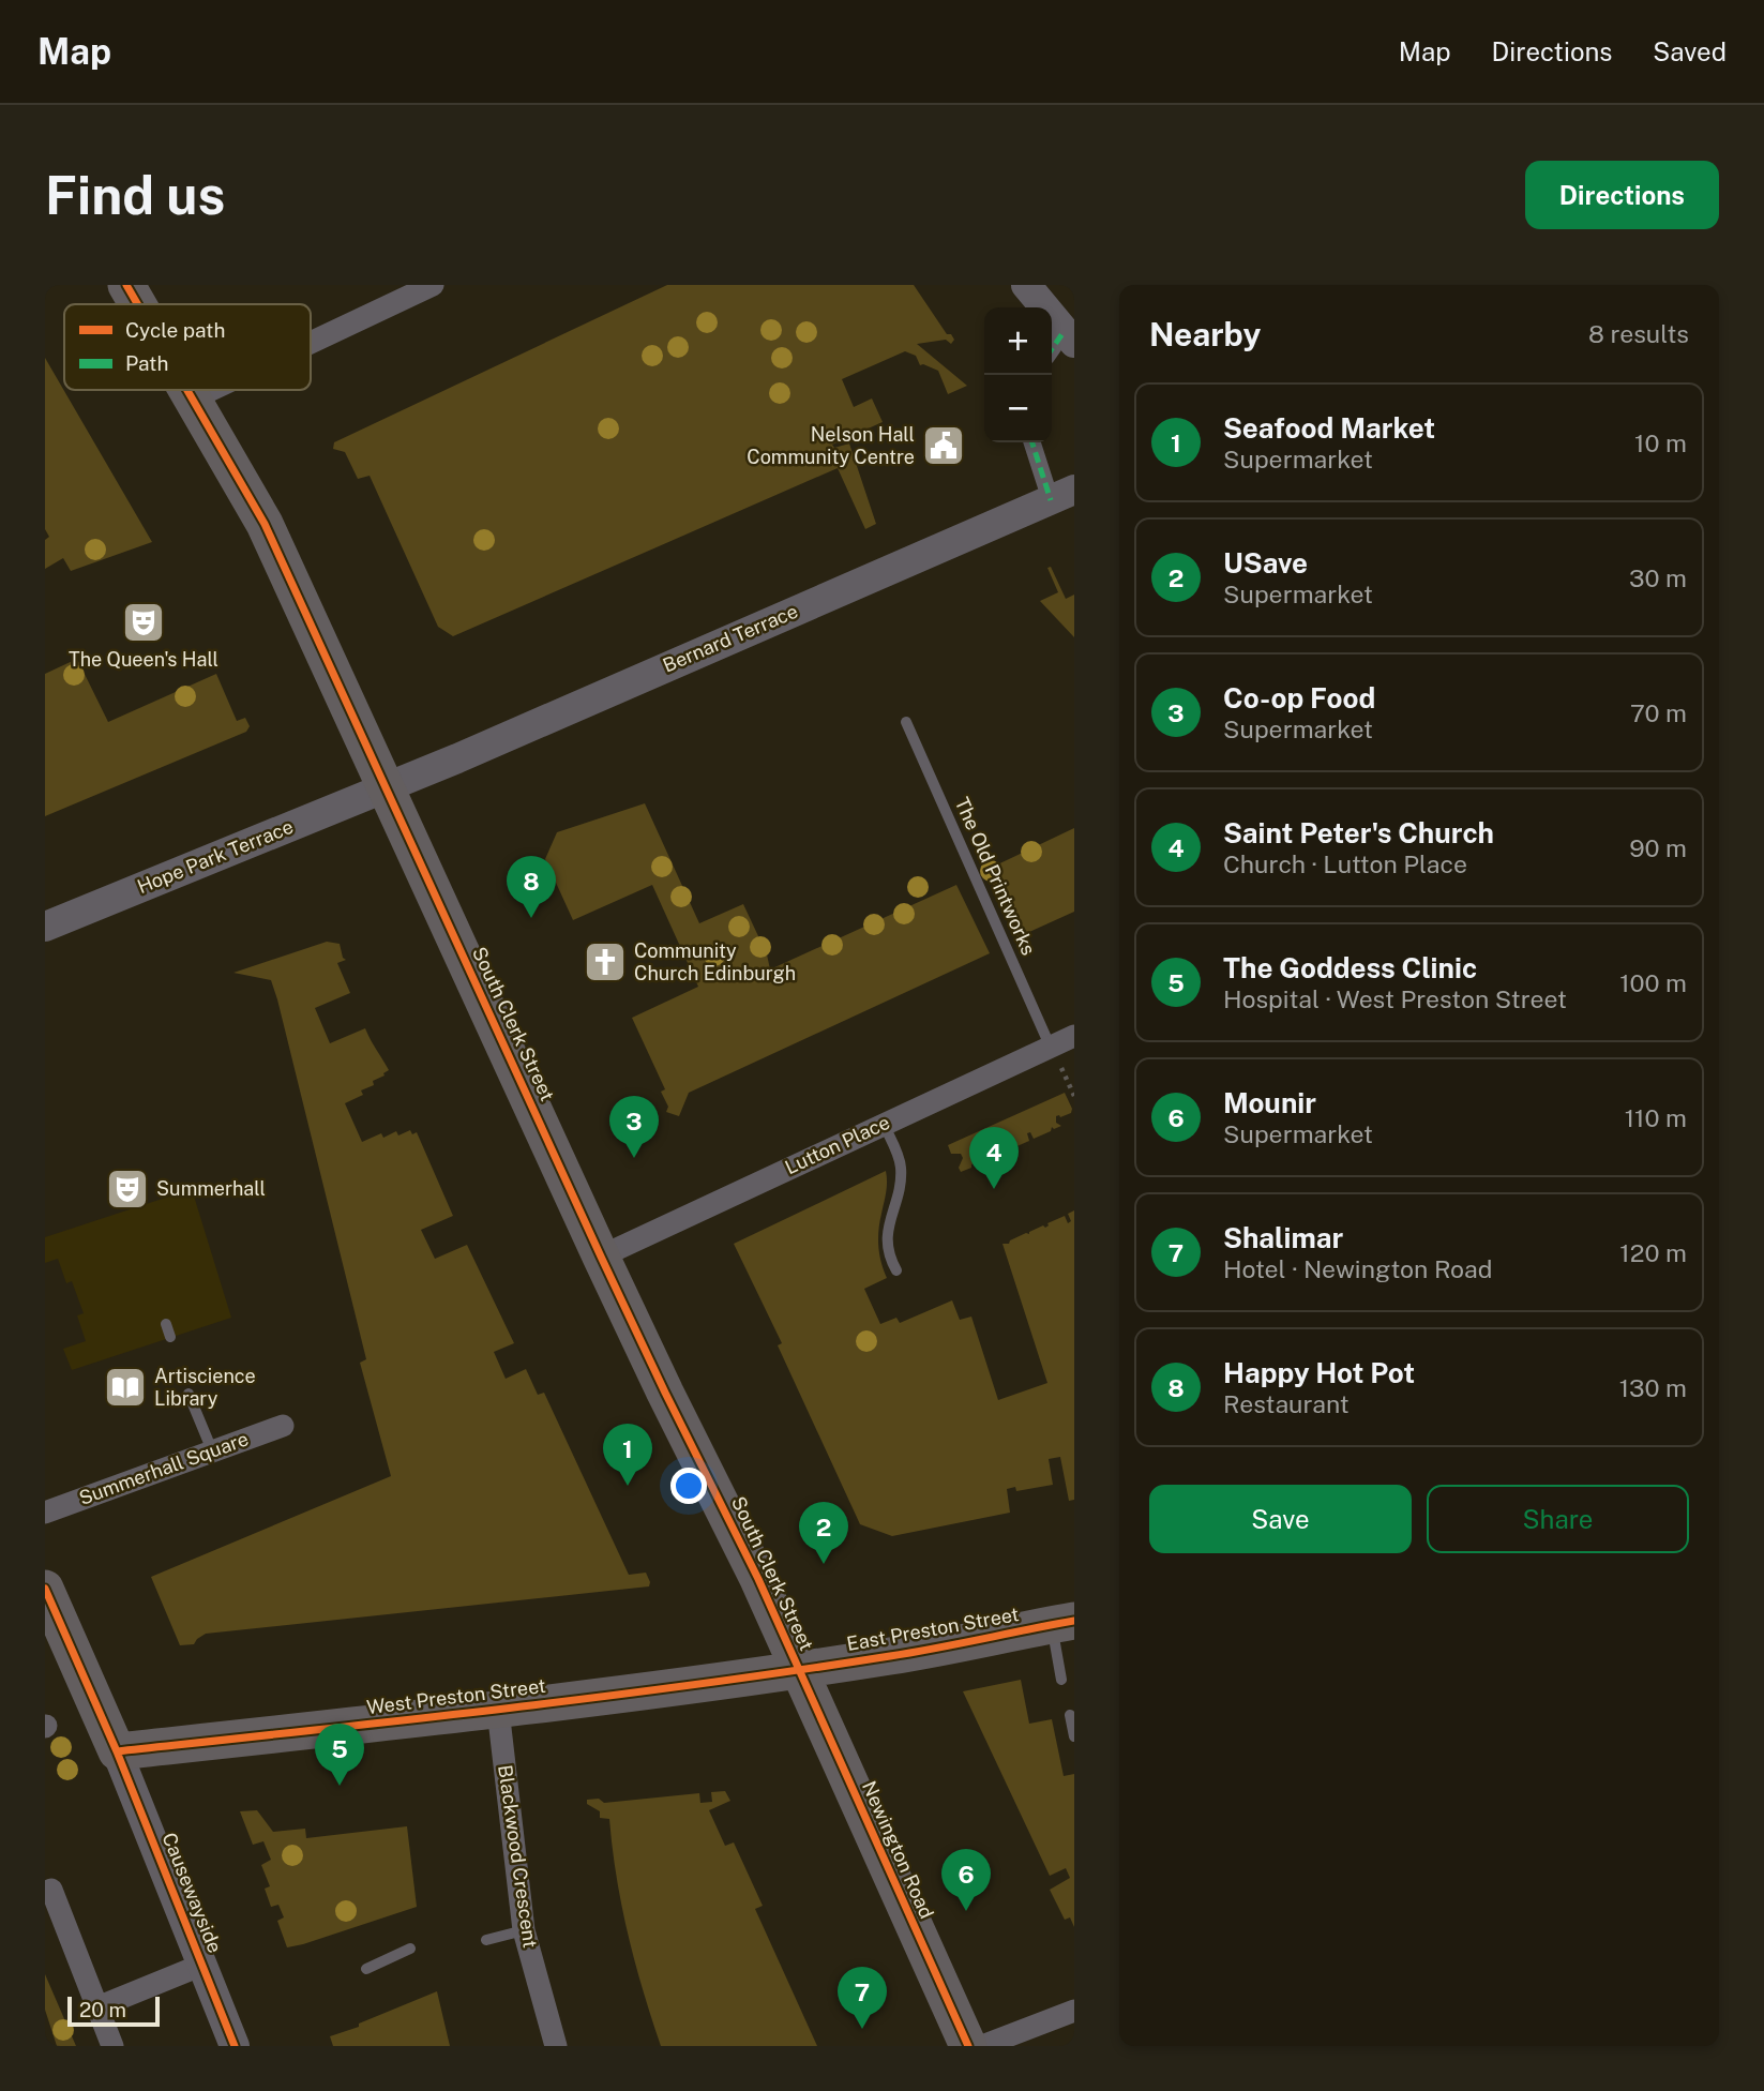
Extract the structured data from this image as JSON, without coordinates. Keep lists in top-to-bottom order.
{
  "streets": {
    "main road": [
      "South Clerk Street",
      "East Preston Street",
      "West Preston Street",
      "Newington Road"
    ],
    "street": [
      "Bernard Terrace",
      "Hope Park Terrace",
      "Lutton Place",
      "Summerhall Square",
      "Blackwood Crescent",
      "Causewayside"
    ],
    "lane": ["The Old Printworks"]
  },
  "crossings": [
    ["Bernard Terrace", "Hope Park Terrace"],
    ["Bernard Terrace", "South Clerk Street"],
    ["Hope Park Terrace", "South Clerk Street"],
    ["The Old Printworks", "Lutton Place"],
    ["South Clerk Street", "Lutton Place"],
    ["South Clerk Street", "East Preston Street"],
    ["South Clerk Street", "West Preston Street"],
    ["South Clerk Street", "Newington Road"],
    ["East Preston Street", "West Preston Street"],
    ["East Preston Street", "Newington Road"],
    ["West Preston Street", "Newington Road"],
    ["West Preston Street", "Blackwood Crescent"],
    ["West Preston Street", "Causewayside"]
  ],
  "places": {
    "public building": ["Nelson Hall Community Centre"],
    "theatre": ["The Queen's Hall", "Summerhall"],
    "church": ["Community Church Edinburgh"],
    "library": ["Artiscience Library"]
  },
  "legend": ["Cycle path", "Path"],
  "scale_bar": "20 m",
  "page": {
    "header": "Map",
    "nav": ["Map", "Directions", "Saved"],
    "buttons": [
      "Directions",
      ["Save", "Share"]
    ],
    "title": "Find us",
    "heading": ["Nearby", "8 results"],
    "map_buttons": ["+", "−"],
    "list": [
      {
        "mark": "1",
        "name": "Seafood Market",
        "note": "Supermarket",
        "value": "10 m"
      },
      {
        "mark": "2",
        "name": "USave",
        "note": "Supermarket",
        "value": "30 m"
      },
      {
        "mark": "3",
        "name": "Co-op Food",
        "note": "Supermarket",
        "value": "70 m"
      },
      {
        "mark": "4",
        "name": "Saint Peter's Church",
        "note": "Church · Lutton Place",
        "value": "90 m"
      },
      {
        "mark": "5",
        "name": "The Goddess Clinic",
        "note": "Hospital · West Preston Street",
        "value": "100 m"
      },
      {
        "mark": "6",
        "name": "Mounir",
        "note": "Supermarket",
        "value": "110 m"
      },
      {
        "mark": "7",
        "name": "Shalimar",
        "note": "Hotel · Newington Road",
        "value": "120 m"
      },
      {
        "mark": "8",
        "name": "Happy Hot Pot",
        "note": "Restaurant",
        "value": "130 m"
      }
    ],
    "pins": [
      "8",
      "3",
      "4",
      "1",
      "2",
      "5",
      "6",
      "7"
    ],
    "scale": "20 m"
  }
}
